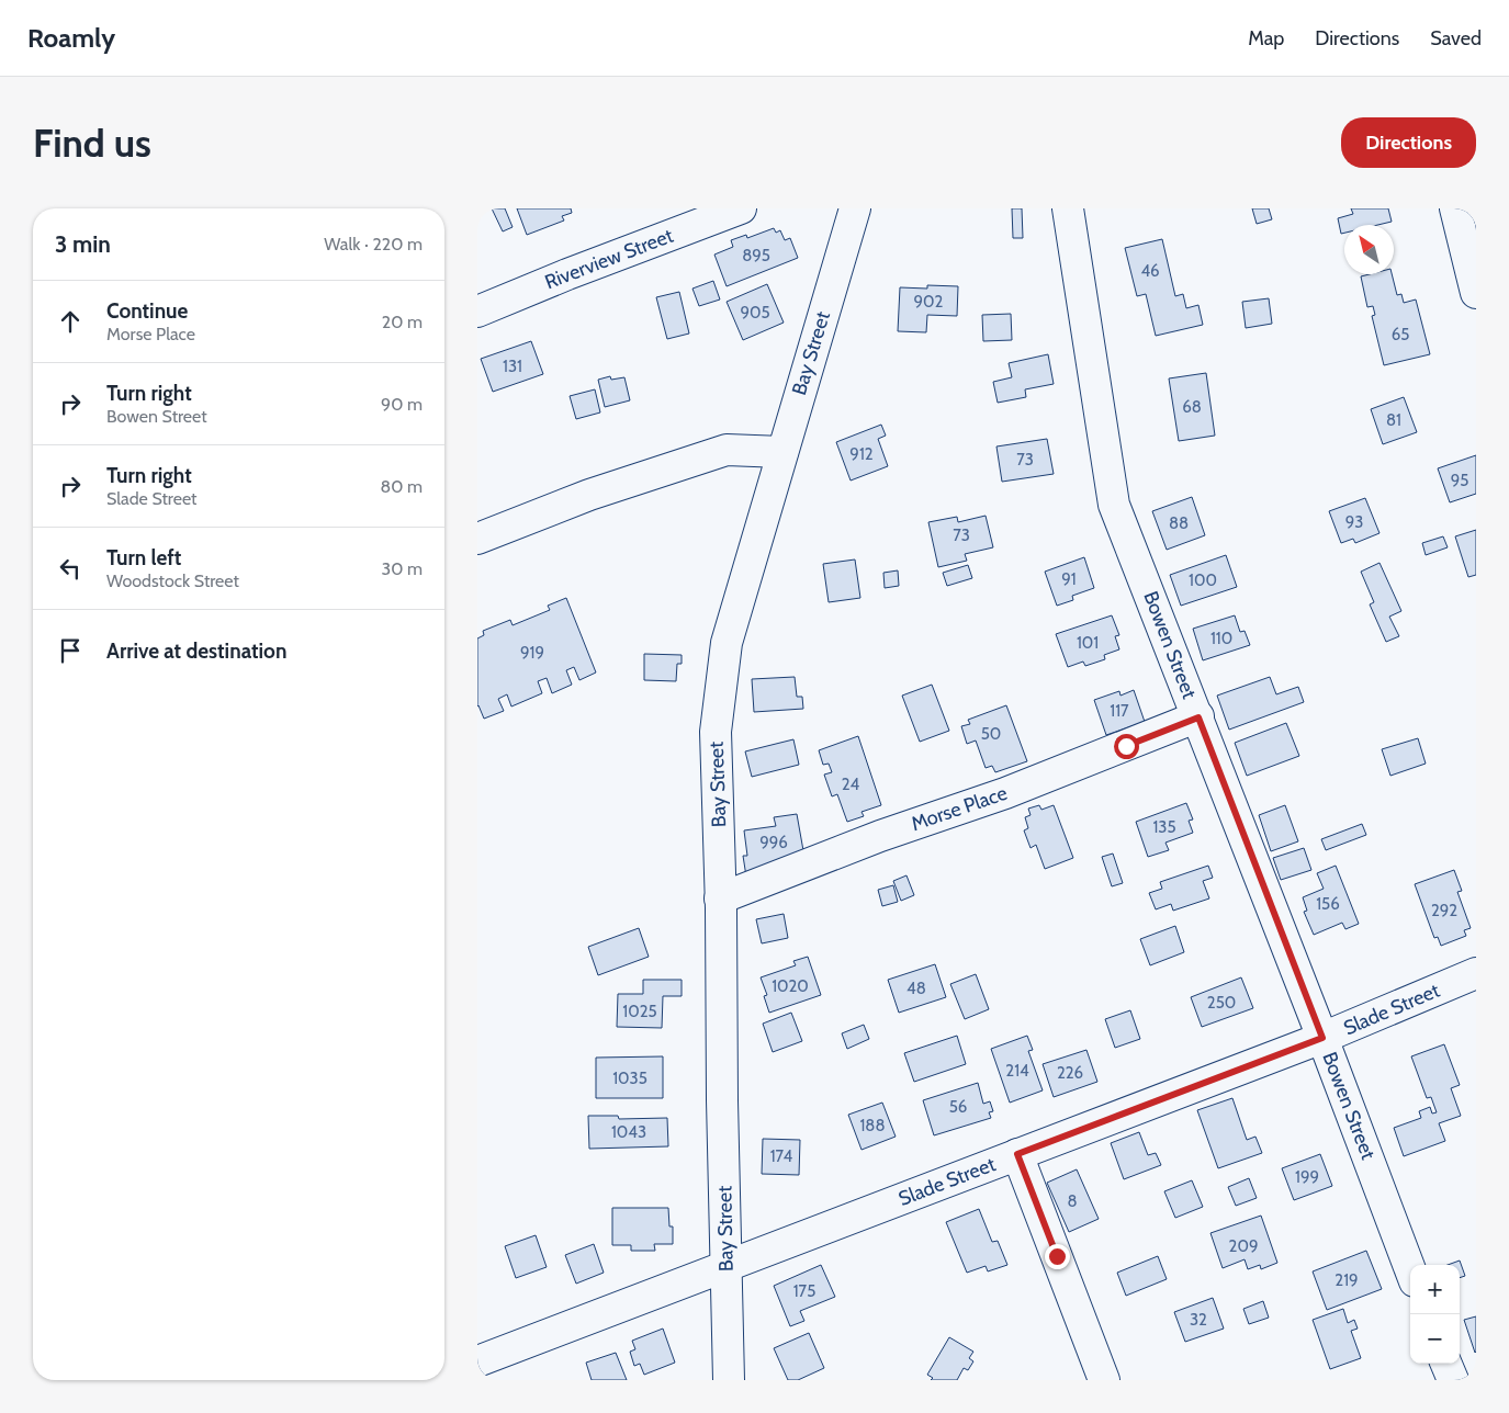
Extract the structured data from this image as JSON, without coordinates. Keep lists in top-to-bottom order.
{
  "streets": {
    "street": [
      "Riverview Street",
      "Bay Street",
      "Bowen Street",
      "Morse Place",
      "Slade Street"
    ]
  },
  "crossings": [
    ["Bay Street", "Morse Place"],
    ["Bay Street", "Slade Street"],
    ["Bowen Street", "Morse Place"],
    ["Bowen Street", "Slade Street"]
  ],
  "house_numbers": [
    "895",
    "46",
    "902",
    "905",
    "65",
    "131",
    "68",
    "81",
    "912",
    "73",
    "95",
    "93",
    "88",
    "73",
    "91",
    "100",
    "110",
    "101",
    "919",
    "117",
    "50",
    "24",
    "135",
    "996",
    "156",
    "292",
    "1020",
    "48",
    "250",
    "1025",
    "214",
    "226",
    "1035",
    "56",
    "188",
    "1043",
    "174",
    "199",
    "8",
    "209",
    "219",
    "175",
    "32"
  ],
  "north": "top left",
  "page": {
    "header": "Roamly",
    "nav": ["Map", "Directions", "Saved"],
    "buttons": "Directions",
    "title": "Find us",
    "heading": ["3 min", "Walk · 220 m"],
    "list": [
      ["Continue", "Morse Place", "20 m"],
      ["Turn right", "Bowen Street", "90 m"],
      ["Turn right", "Slade Street", "80 m"],
      ["Turn left", "Woodstock Street", "30 m"],
      "Arrive at destination"
    ],
    "map_buttons": ["+", "−"]
  }
}
